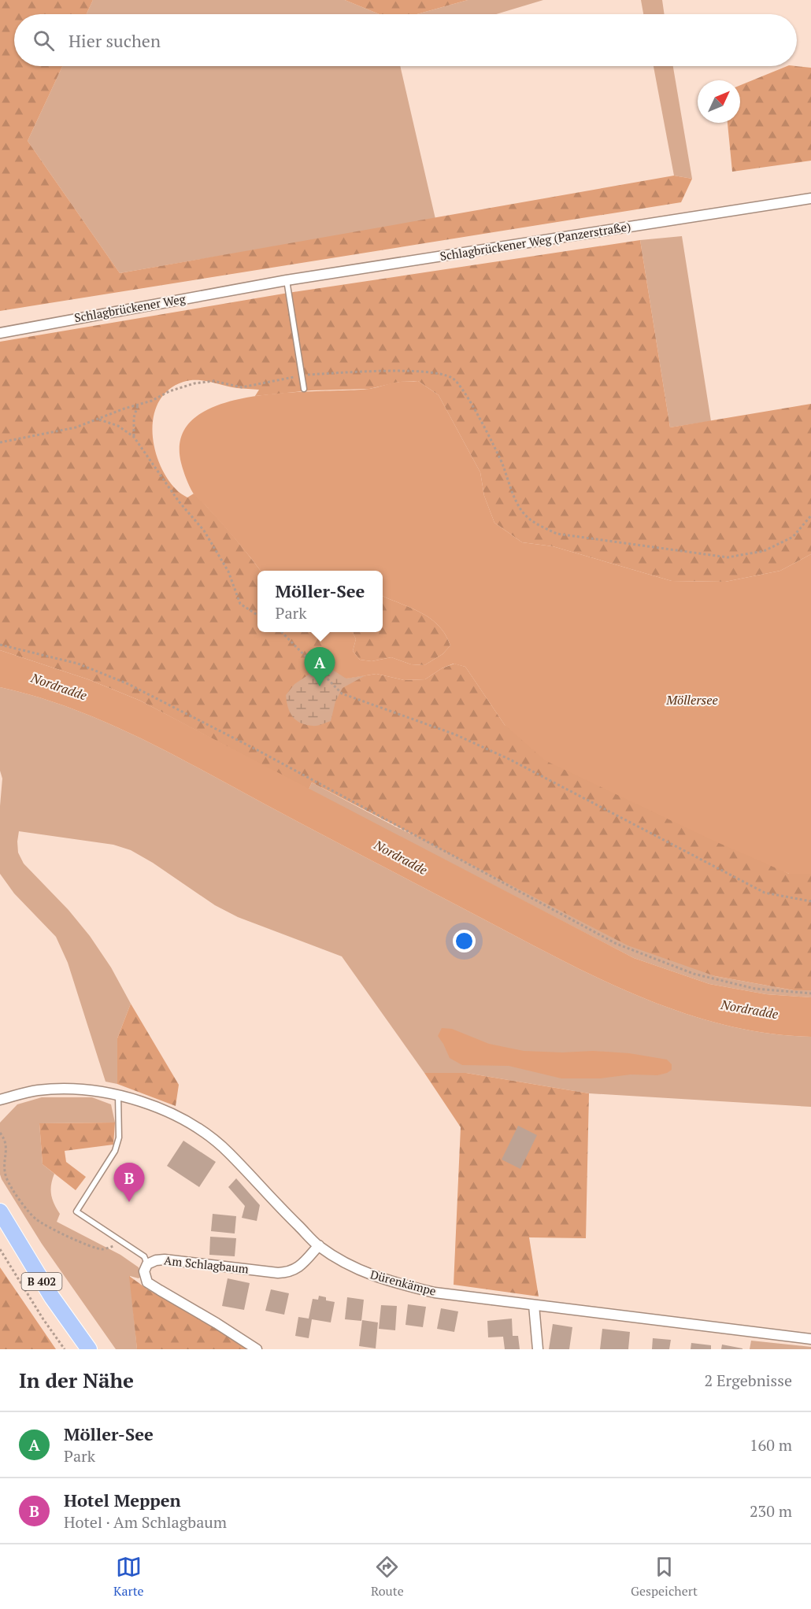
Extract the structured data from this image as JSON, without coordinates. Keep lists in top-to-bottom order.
{
  "streets": {
    "main road": ["B 402"],
    "street": [
      "Schlagbrückener Weg (Panzerstraße)",
      "Schlagbrückener Weg",
      "Am Schlagbaum",
      "Dürenkämpe"
    ]
  },
  "crossings": [
    ["Schlagbrückener Weg (Panzerstraße)", "Schlagbrückener Weg"],
    ["Am Schlagbaum", "Dürenkämpe"]
  ],
  "water": ["Nordradde", "Möllersee"],
  "north": "top right",
  "page": {
    "search": "Hier suchen",
    "popup": ["Möller-See", "Park"],
    "pins": ["A", "B"],
    "heading": ["In der Nähe", "2 Ergebnisse"],
    "list": [
      {
        "mark": "A",
        "name": "Möller-See",
        "note": "Park",
        "value": "160 m"
      },
      {
        "mark": "B",
        "name": "Hotel Meppen",
        "note": "Hotel · Am Schlagbaum",
        "value": "230 m"
      }
    ],
    "nav": ["Karte", "Route", "Gespeichert"]
  }
}
